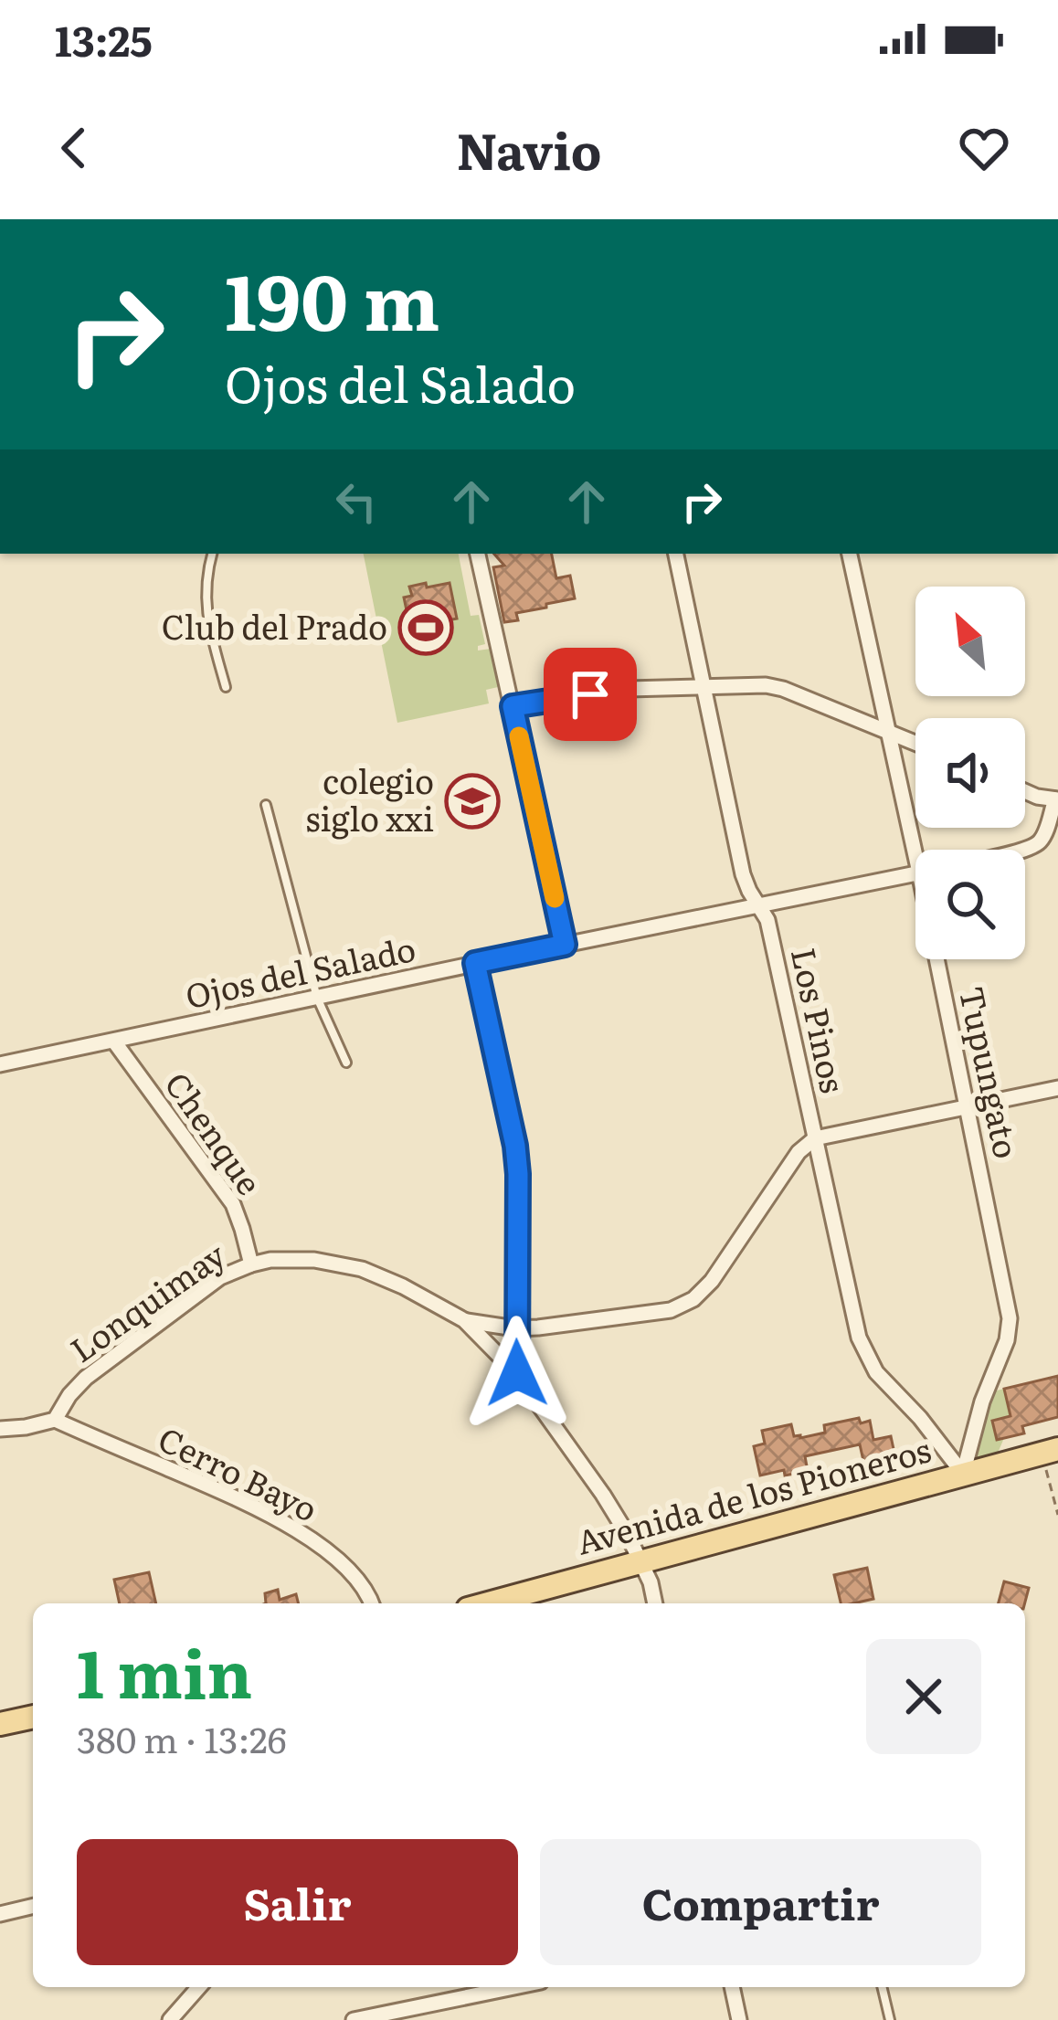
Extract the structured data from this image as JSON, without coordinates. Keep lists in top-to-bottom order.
{
  "streets": {
    "main road": ["Avenida de los Pioneros"],
    "street": [
      "Ojos del Salado",
      "Los Pinos",
      "Tupungato",
      "Chenque",
      "Lonquimay",
      "Cerro Bayo"
    ]
  },
  "crossings": [
    ["Ojos del Salado", "Los Pinos"],
    ["Ojos del Salado", "Chenque"],
    ["Los Pinos", "Tupungato"],
    ["Los Pinos", "Lonquimay"],
    ["Los Pinos", "Avenida de los Pioneros"],
    ["Tupungato", "Avenida de los Pioneros"],
    ["Chenque", "Lonquimay"],
    ["Lonquimay", "Cerro Bayo"],
    ["Lonquimay", "Avenida de los Pioneros"]
  ],
  "places": {
    "sports": ["Club del Prado"],
    "school or university": ["colegio siglo xxi"]
  },
  "north": "top left",
  "page": {
    "status": "13:25",
    "header": "Navio",
    "turn": ["190 m", "Ojos del Salado"],
    "heading": ["1 min", "380 m · 13:26"],
    "buttons": ["Salir", "Compartir"]
  }
}
